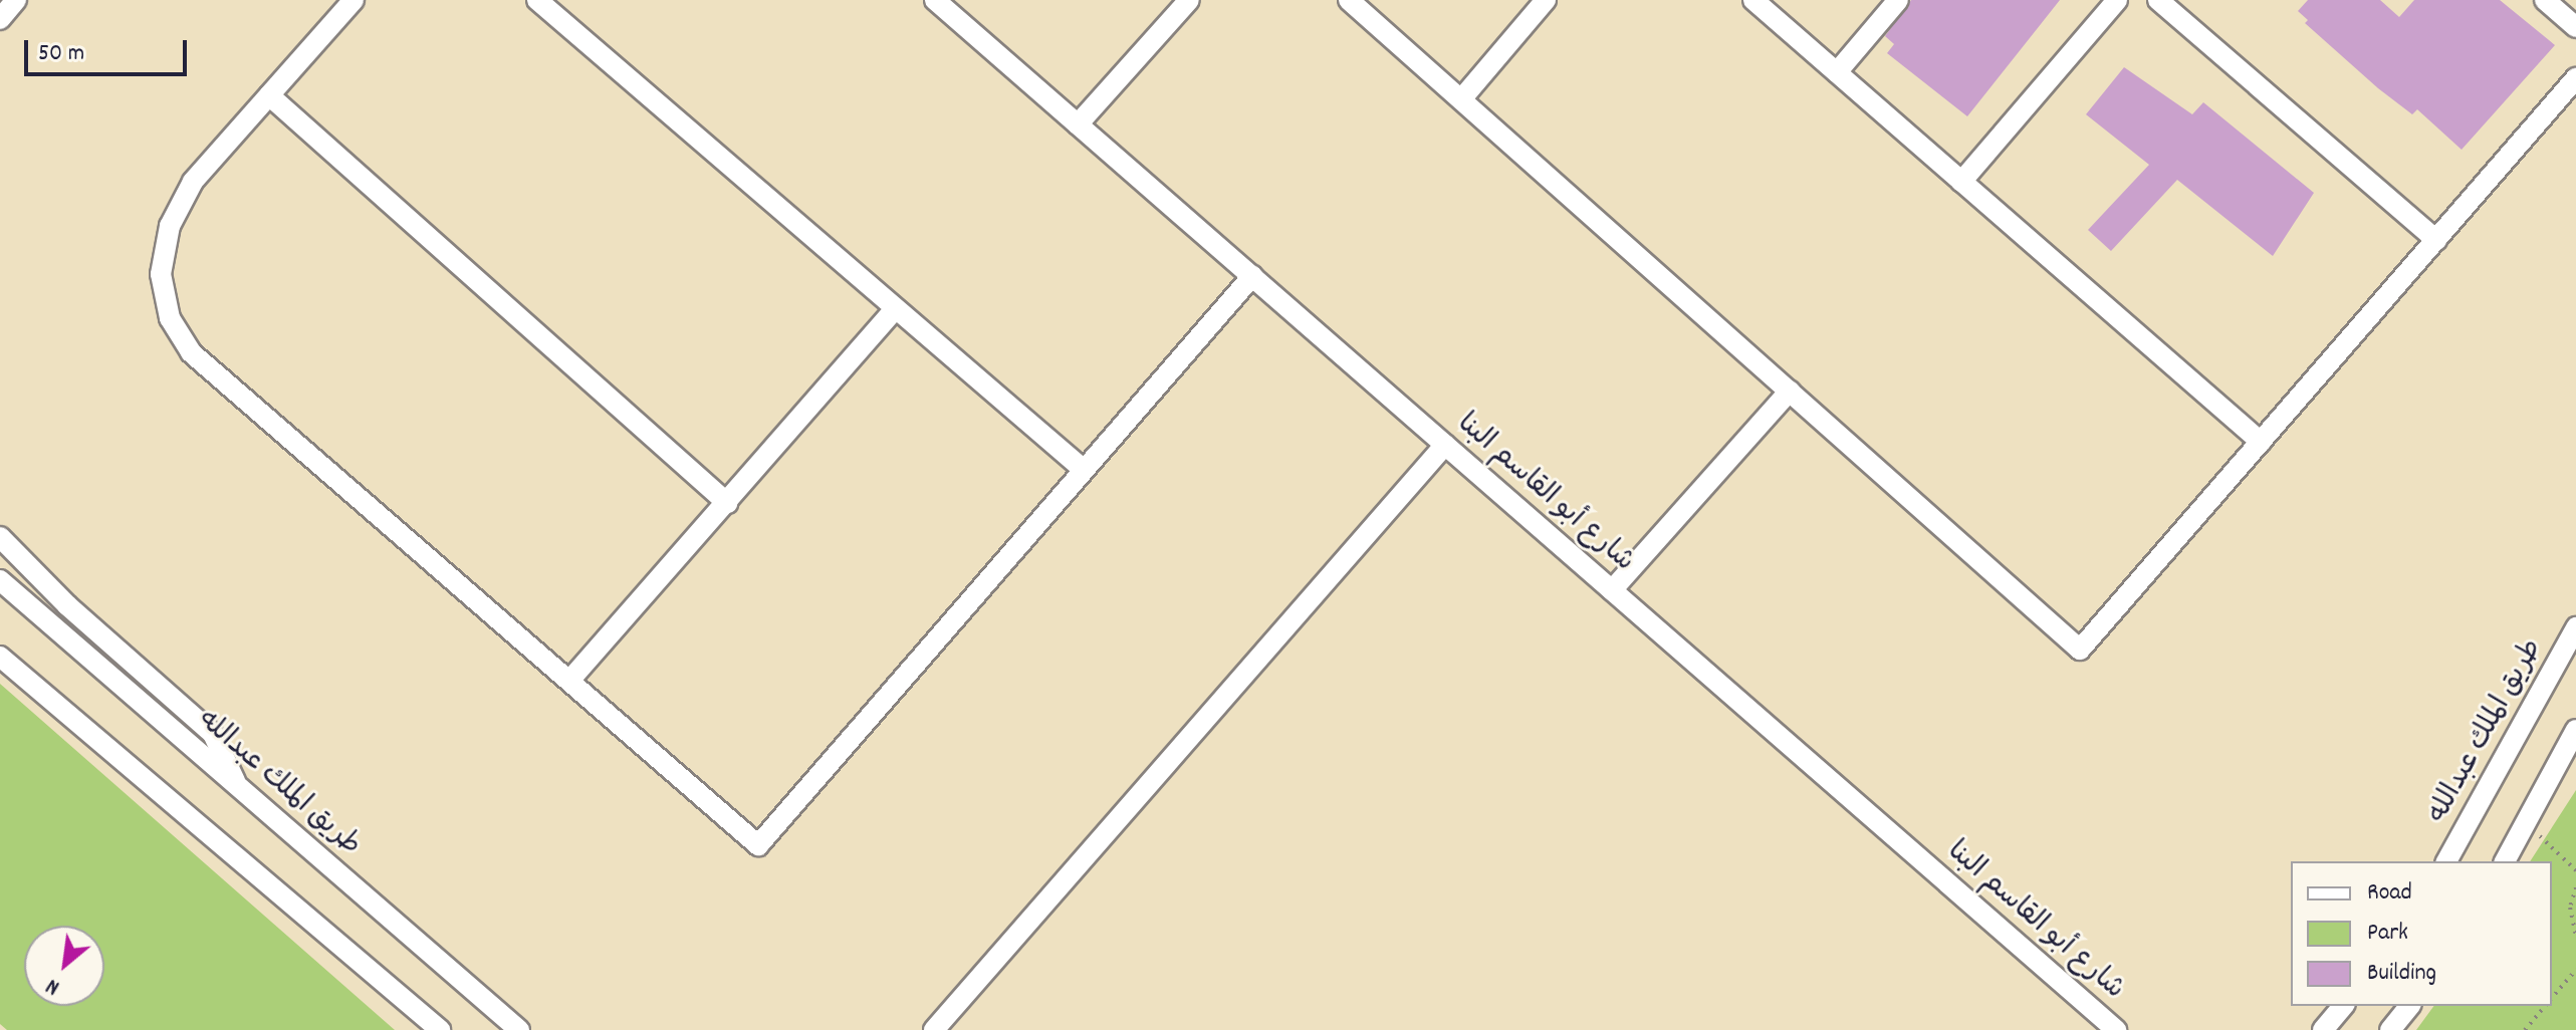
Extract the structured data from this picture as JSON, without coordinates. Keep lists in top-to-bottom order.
{
  "streets": {
    "street": ["شارع أبو القاسم البنا", "طريق الملك عبدالله"]
  },
  "legend": ["Road", "Park", "Building"],
  "scale_bar": "50 m",
  "north": "bottom left"
}
